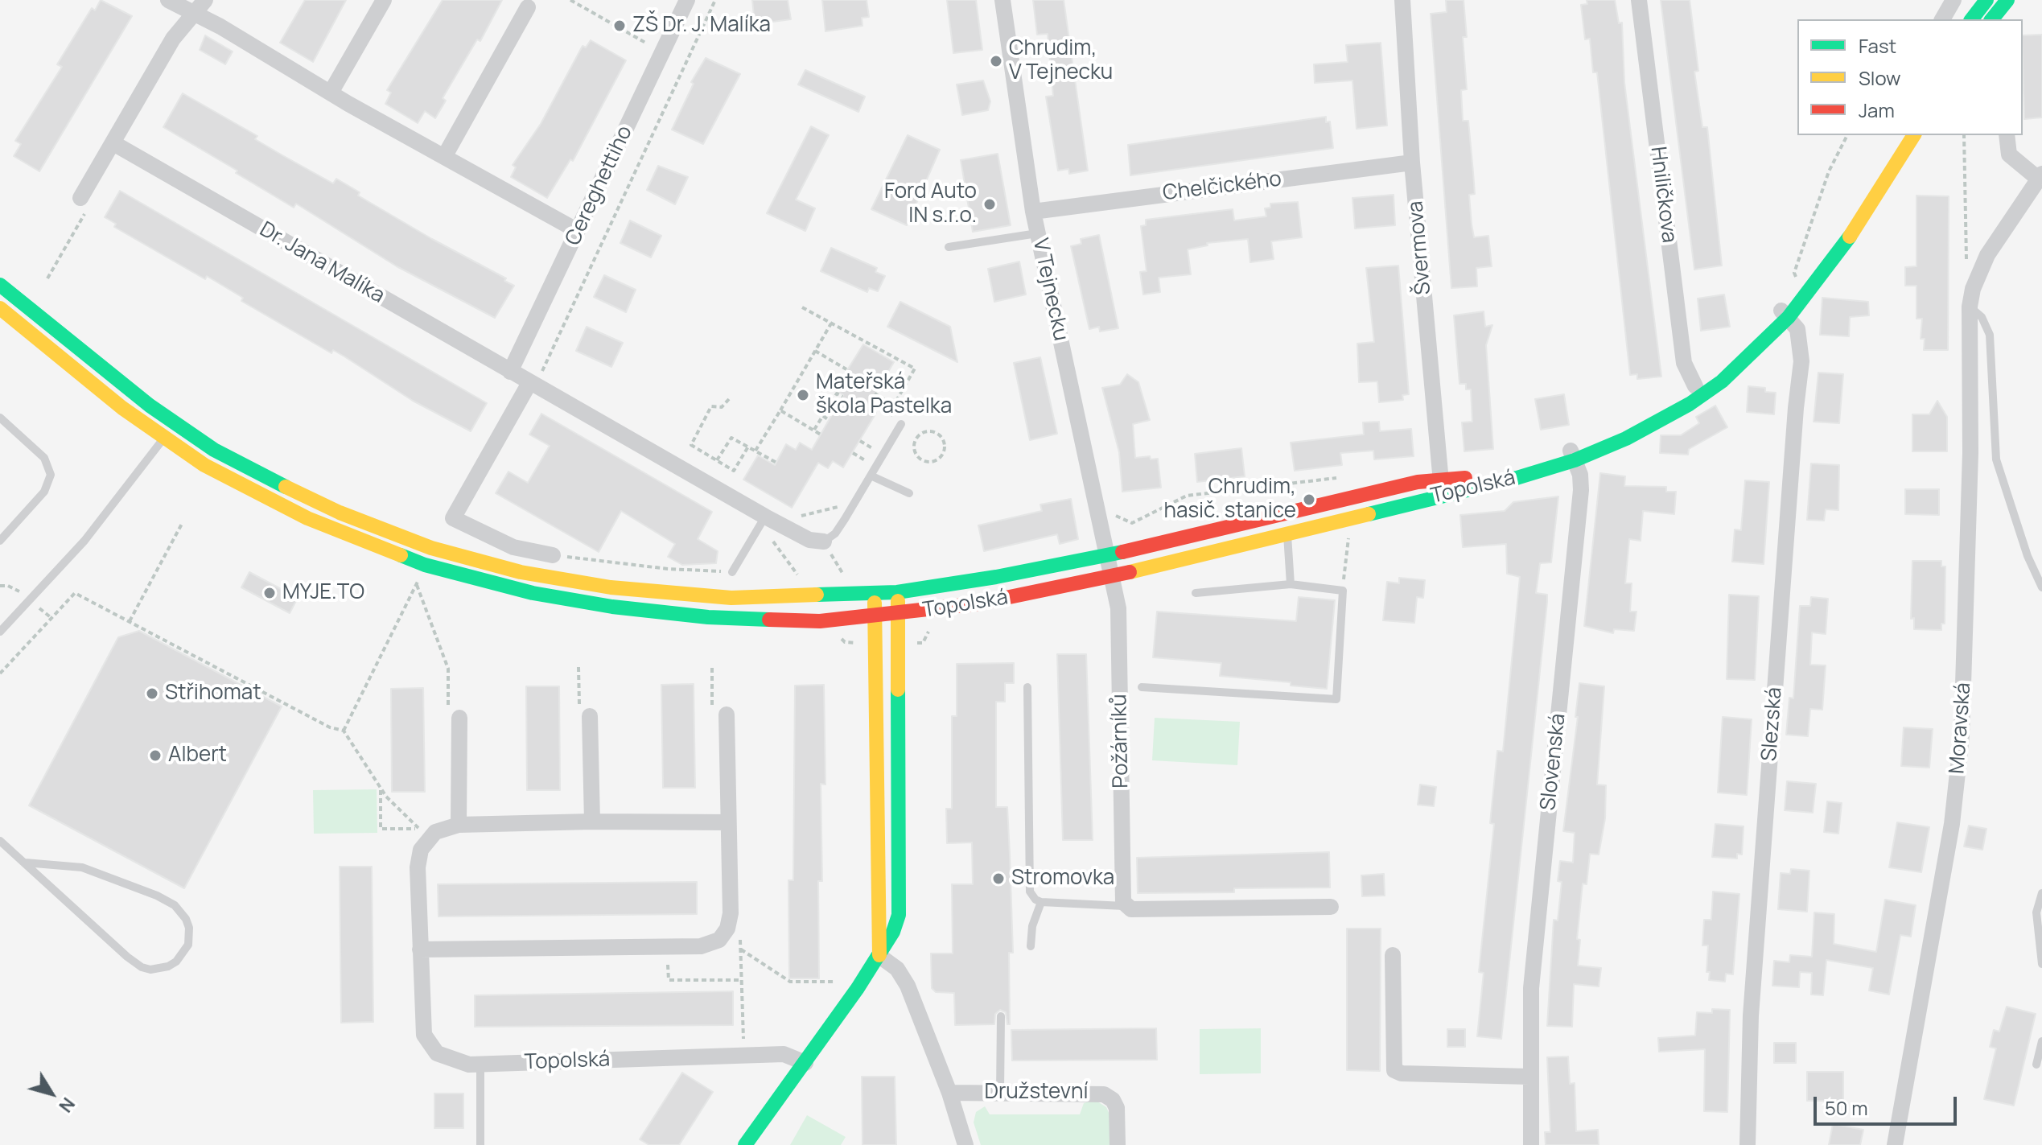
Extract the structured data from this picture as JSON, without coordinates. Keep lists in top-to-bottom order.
{
  "streets": {
    "main road": ["Topolská"],
    "street": [
      "Cereghettiho",
      "Chelčického",
      "Hniličkova",
      "Švermova",
      "Dr. Jana Malíka",
      "V Tejnecku",
      "Slezská",
      "Moravská",
      "Požárníků",
      "Slovenská",
      "Družstevní"
    ]
  },
  "crossings": [
    ["Cereghettiho", "Dr. Jana Malíka"],
    ["Chelčického", "Švermova"],
    ["Chelčického", "V Tejnecku"],
    ["Hniličkova", "Topolská"],
    ["Švermova", "Topolská"],
    ["V Tejnecku", "Topolská"],
    ["V Tejnecku", "Požárníků"],
    ["Topolská", "Slezská"],
    ["Topolská", "Požárníků"],
    ["Topolská", "Slovenská"],
    ["Topolská", "Družstevní"]
  ],
  "places": [
    "ZŠ Dr. J. Malíka",
    "Chrudim, V Tejnecku",
    "Ford Auto IN s.r.o.",
    "Mateřská škola Pastelka",
    "Chrudim, hasič. stanice",
    "MYJE.TO",
    "Střihomat",
    "Albert",
    "Stromovka"
  ],
  "legend": ["Fast", "Slow", "Jam"],
  "scale_bar": "50 m",
  "north": "bottom right"
}
